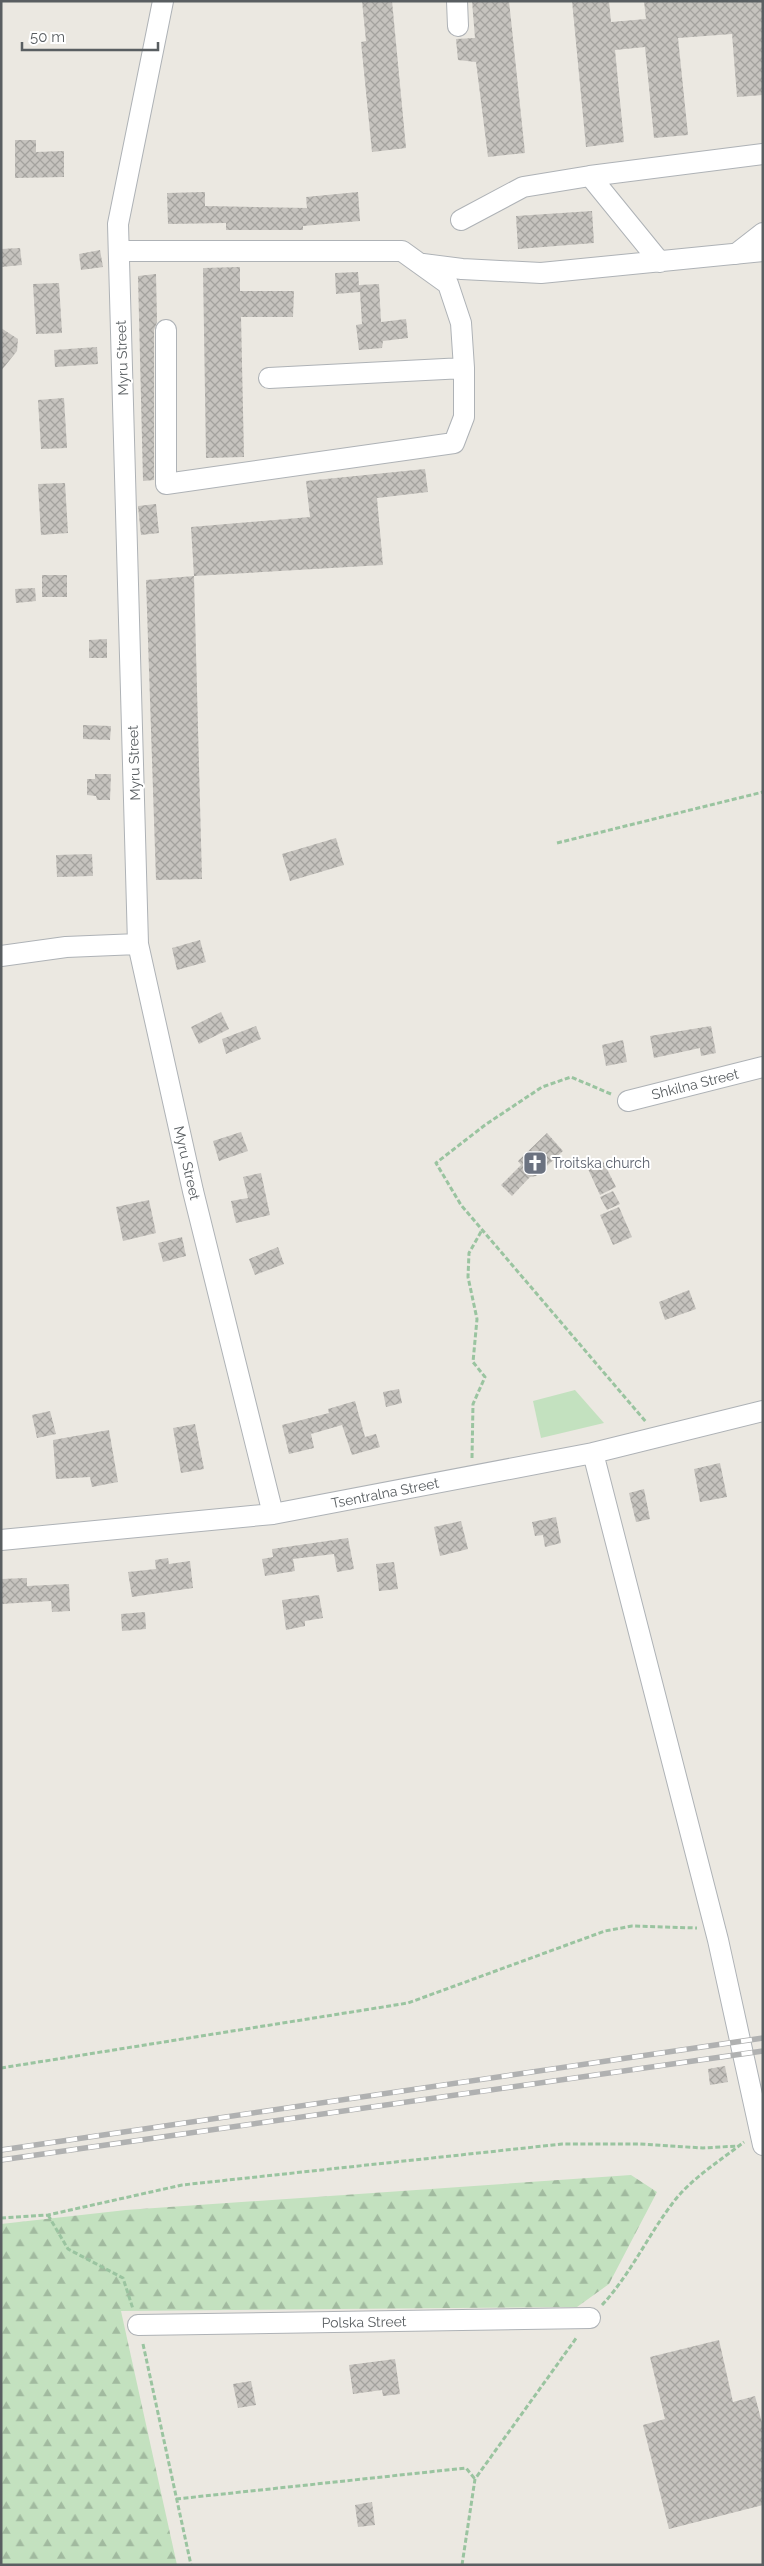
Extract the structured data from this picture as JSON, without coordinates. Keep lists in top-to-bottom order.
{
  "streets": {
    "street": [
      "Myru Street",
      "Shkilna Street",
      "Tsentralna Street",
      "Polska Street"
    ]
  },
  "crossings": [
    ["Myru Street", "Tsentralna Street"]
  ],
  "places": {
    "church": ["Troitska church"]
  },
  "scale_bar": "50 m"
}
